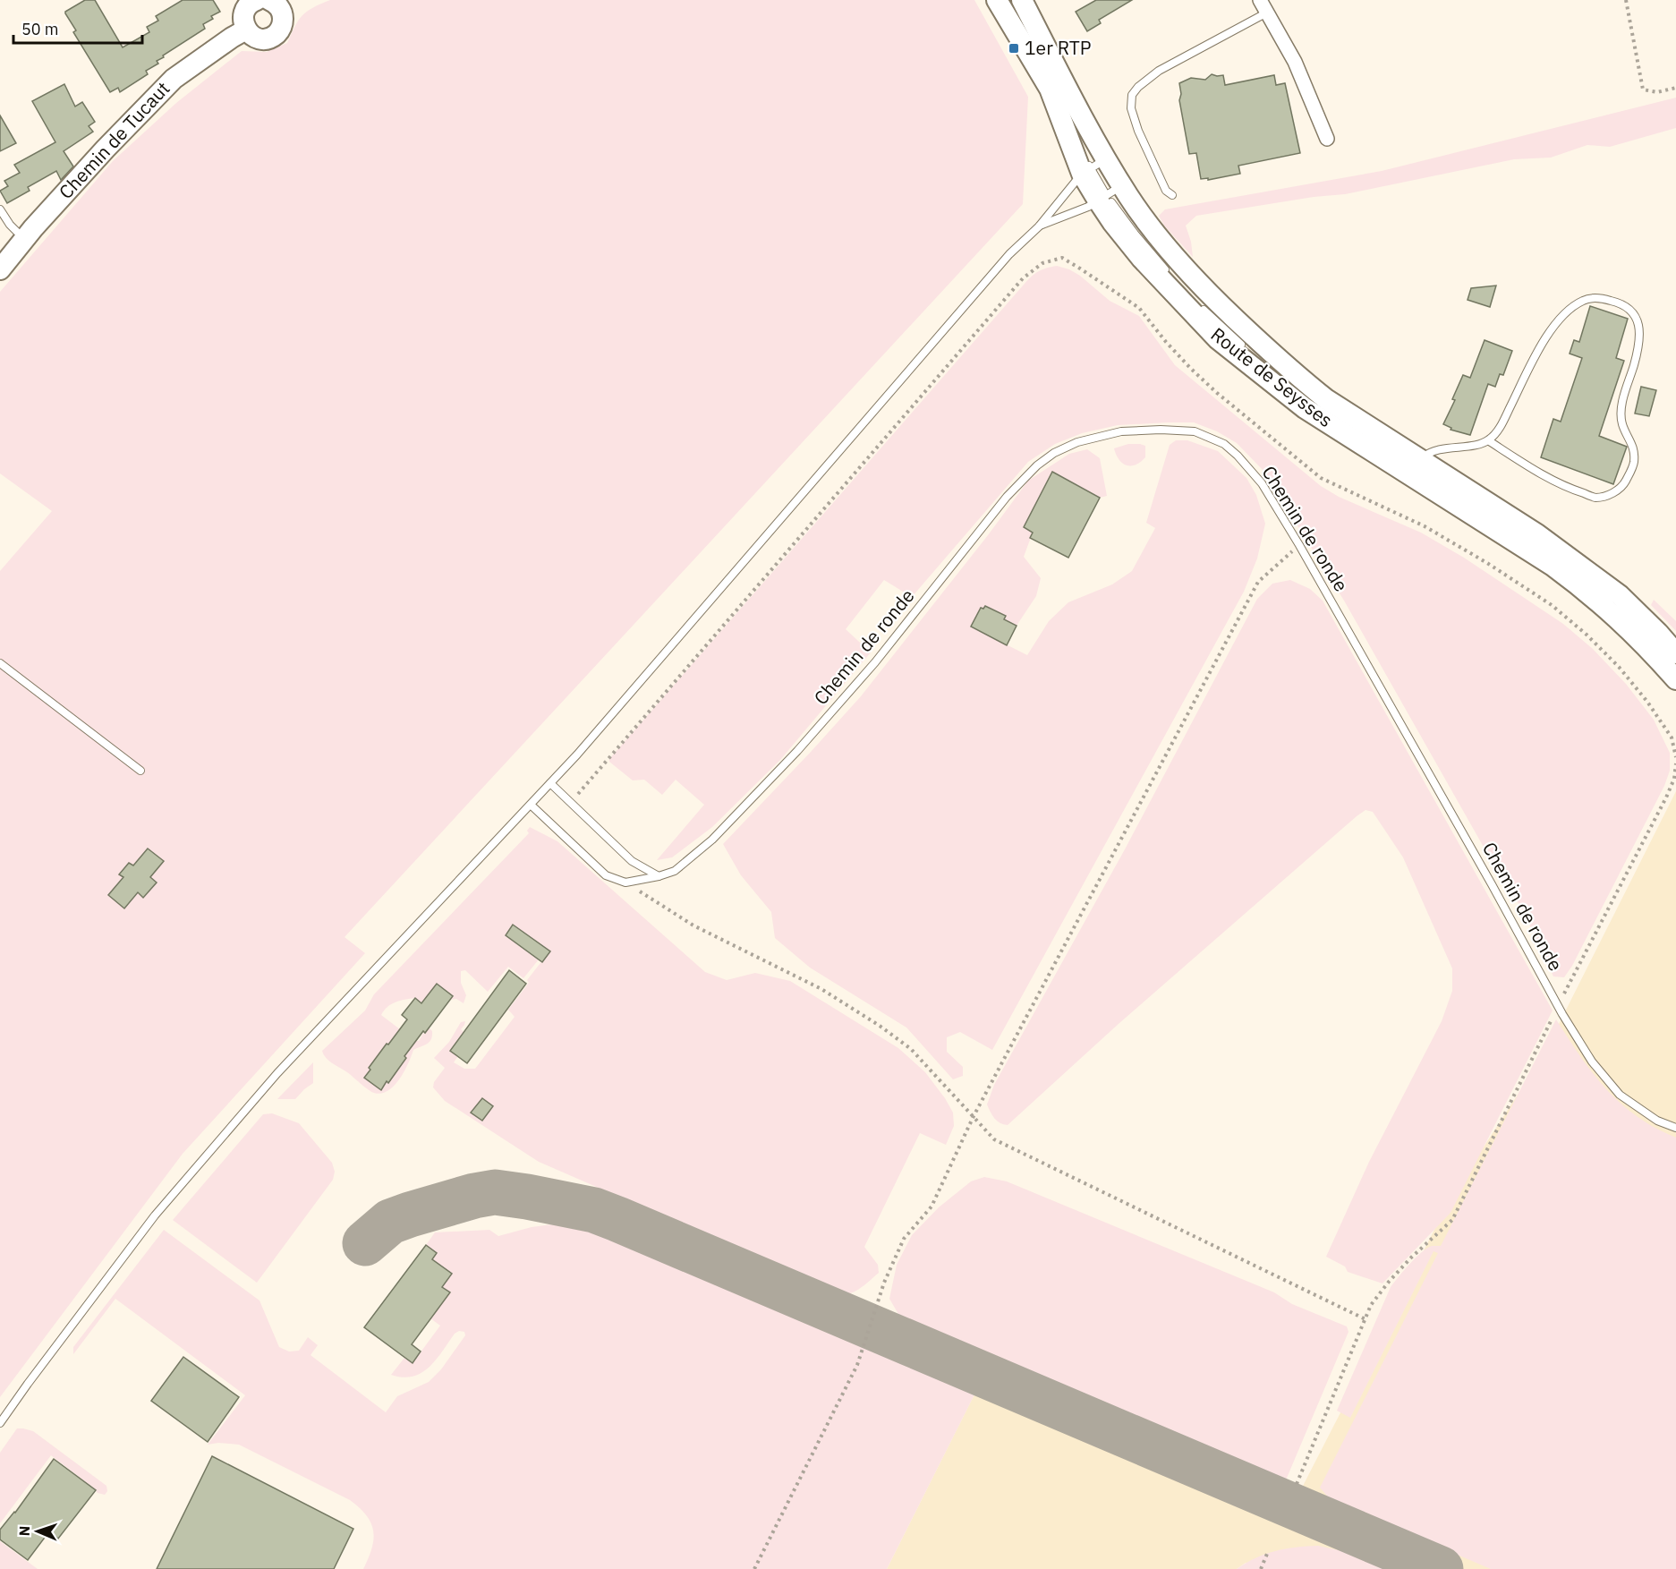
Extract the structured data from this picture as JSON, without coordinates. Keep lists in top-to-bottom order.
{
  "streets": {
    "main road": ["Chemin de Tucaut", "Route de Seysses"],
    "lane": ["Chemin de ronde"]
  },
  "places": {
    "transit": ["1er RTP"]
  },
  "scale_bar": "50 m",
  "north": "left"
}
